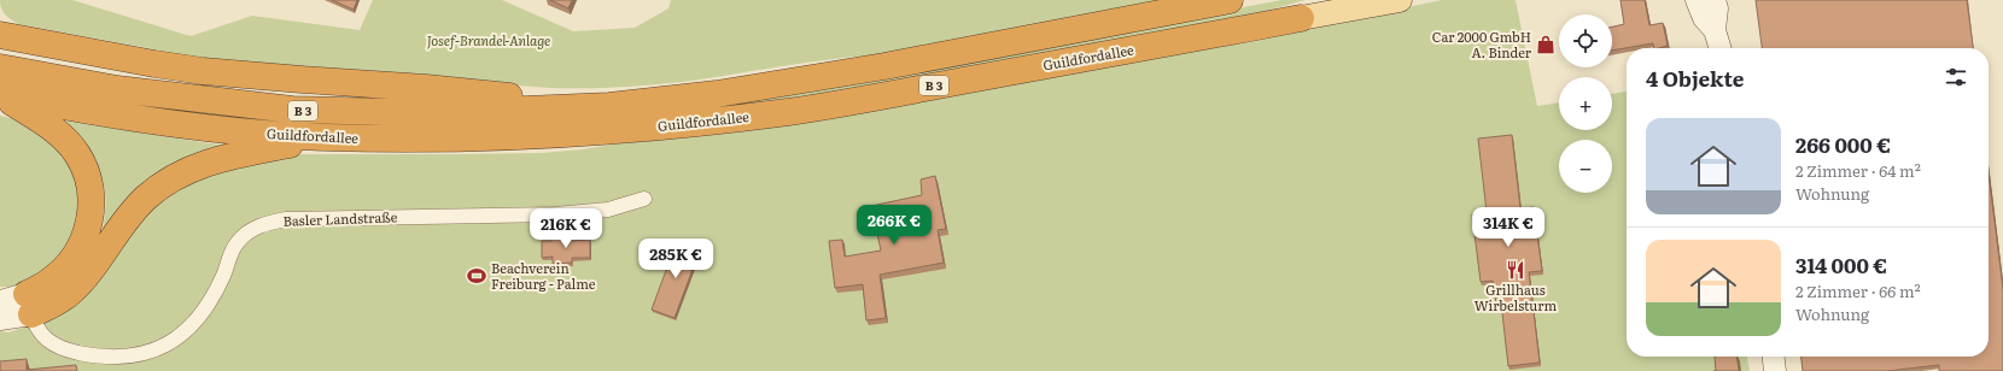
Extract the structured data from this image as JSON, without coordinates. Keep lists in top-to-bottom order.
{
  "streets": {
    "highway": ["Guildfordallee", "B 3"],
    "street": ["Basler Landstraße"]
  },
  "parks": ["Josef-Brandel-Anlage"],
  "places": {
    "shop": ["Car 2000 GmbH A. Binder"],
    "restaurant": ["Grillhaus Wirbelsturm"],
    "sports": ["Beachverein Freiburg - Palme"]
  },
  "page": {
    "map_buttons": ["+", "−"],
    "heading": "4 Objekte",
    "list": [
      {
        "name": "266 000 €",
        "note": "2 Zimmer · 64 m² · Wohnung"
      },
      {
        "name": "314 000 €",
        "note": "2 Zimmer · 66 m² · Wohnung"
      }
    ],
    "price": [
      "266K €",
      "314K €",
      "216K €",
      "285K €"
    ]
  }
}
